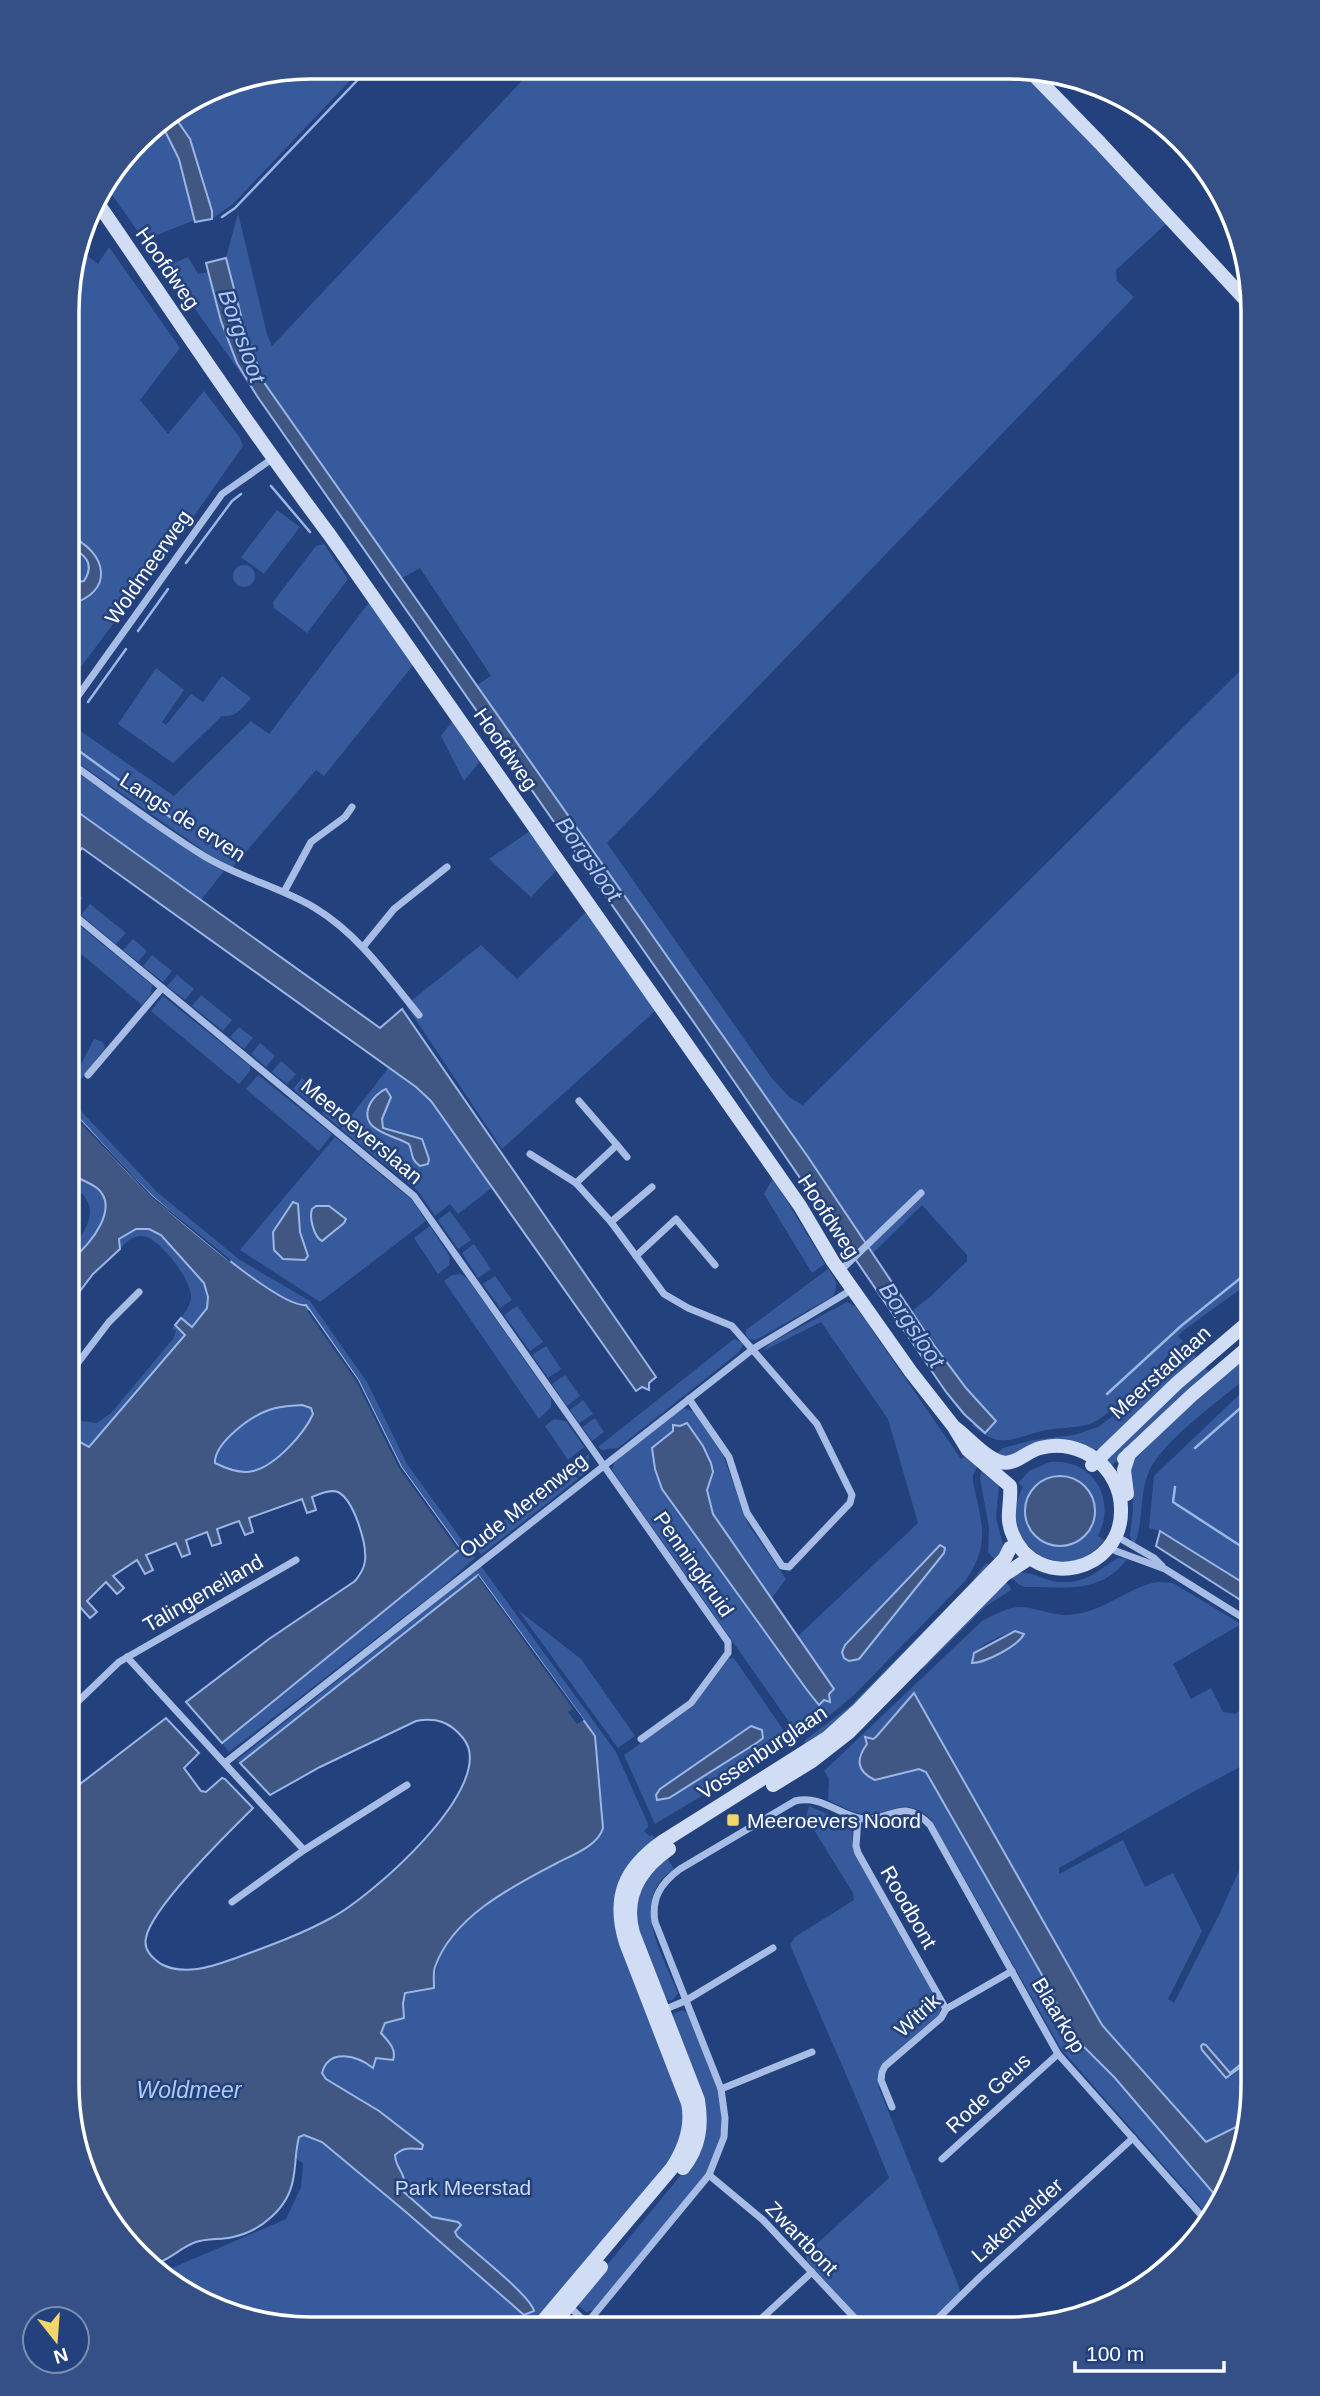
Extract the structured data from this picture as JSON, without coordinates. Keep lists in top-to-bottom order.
{
  "streets": {
    "main road": ["Hoofdweg", "Meerstadlaan", "Vossenburglaan"],
    "street": [
      "Woldmeerweg",
      "Langs de erven",
      "Meeroeverslaan",
      "Oude Merenweg",
      "Penningkruid",
      "Talingeneiland",
      "Roodbont",
      "Witrik",
      "Blaarkop",
      "Rode Geus",
      "Lakenvelder",
      "Zwartbont"
    ]
  },
  "crossings": [
    ["Hoofdweg", "Woldmeerweg"],
    ["Hoofdweg", "Meerstadlaan"],
    ["Hoofdweg", "Oude Merenweg"],
    ["Hoofdweg", "Vossenburglaan"],
    ["Meeroeverslaan", "Oude Merenweg"],
    ["Meeroeverslaan", "Penningkruid"],
    ["Meerstadlaan", "Vossenburglaan"],
    ["Oude Merenweg", "Penningkruid"],
    ["Oude Merenweg", "Talingeneiland"],
    ["Roodbont", "Witrik"],
    ["Roodbont", "Blaarkop"],
    ["Witrik", "Blaarkop"],
    ["Blaarkop", "Rode Geus"],
    ["Blaarkop", "Lakenvelder"]
  ],
  "water": ["Borgsloot", "Woldmeer"],
  "parks": ["Park Meerstad"],
  "places": {
    "transit": ["Meeroevers Noord"]
  },
  "scale_bar": "100 m",
  "north": "bottom"
}
